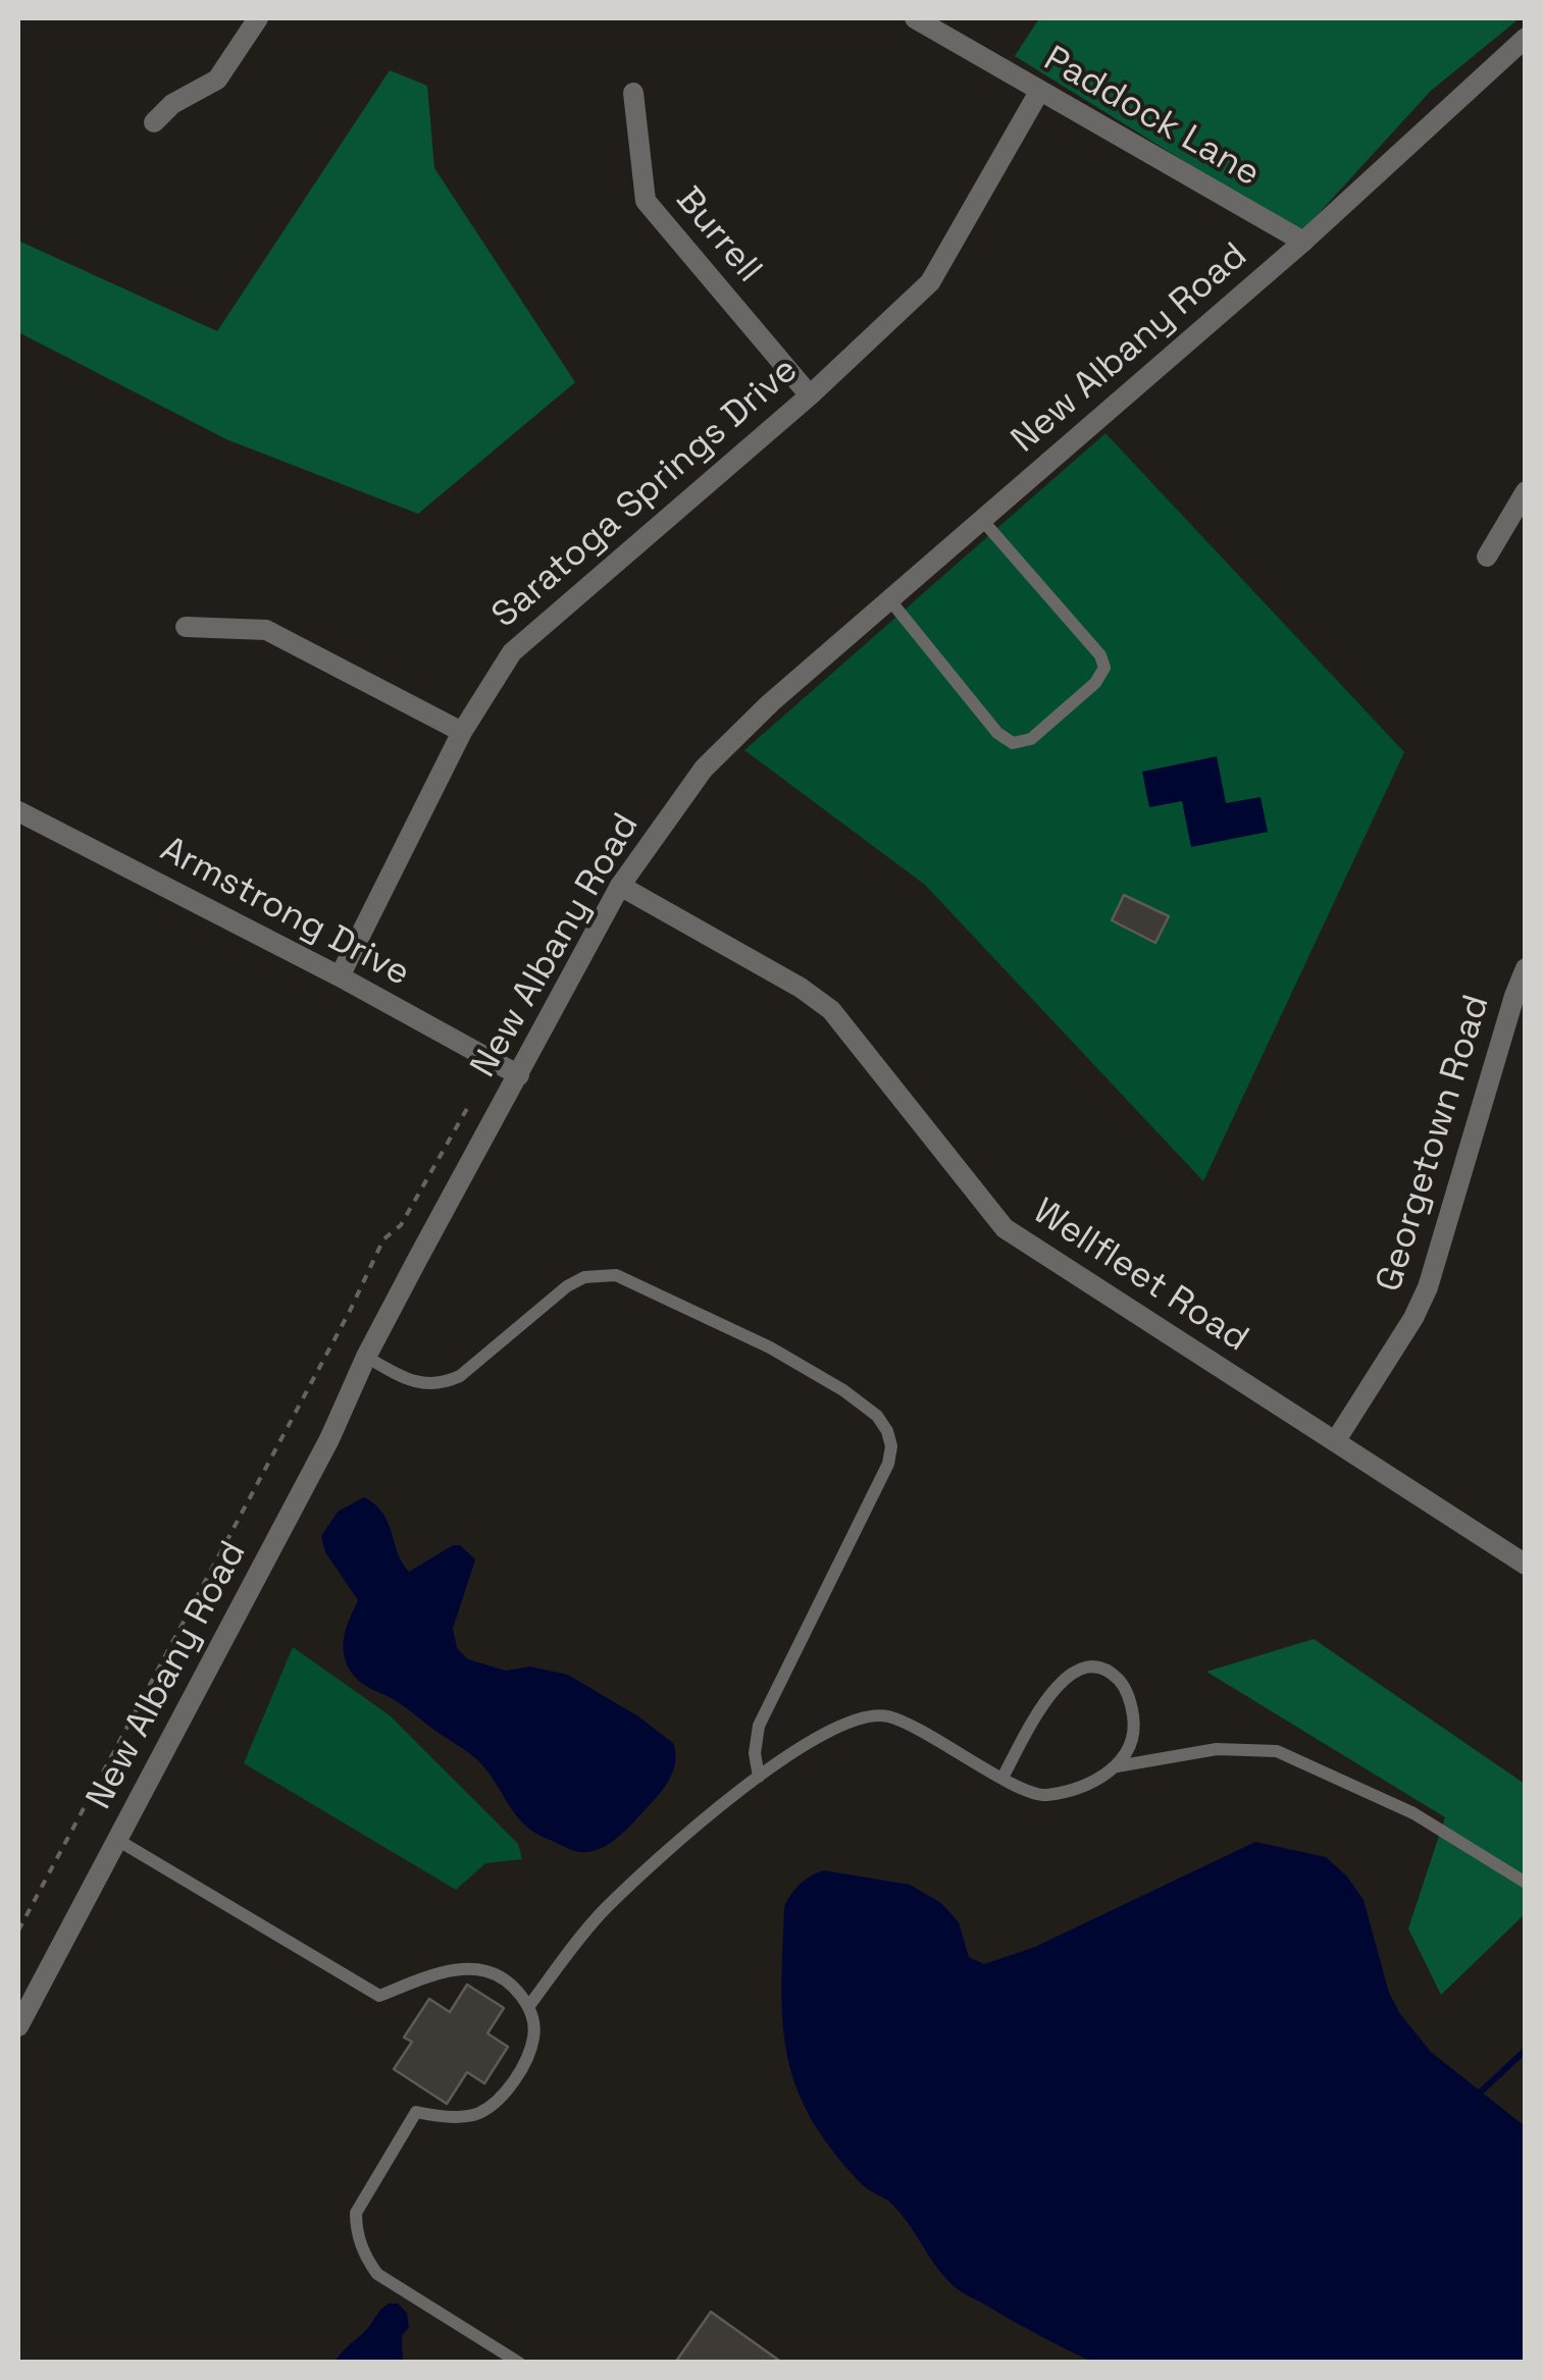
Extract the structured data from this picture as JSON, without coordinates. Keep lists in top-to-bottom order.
{
  "streets": {
    "street": [
      "Paddock Lane",
      "Burrell",
      "New Albany Road",
      "Saratoga Springs Drive",
      "Armstrong Drive",
      "Georgetown Road",
      "Wellfleet Road"
    ]
  },
  "crossings": [
    ["Paddock Lane", "New Albany Road"],
    ["Paddock Lane", "Saratoga Springs Drive"],
    ["Burrell", "Saratoga Springs Drive"],
    ["New Albany Road", "Armstrong Drive"],
    ["New Albany Road", "Wellfleet Road"],
    ["Saratoga Springs Drive", "Armstrong Drive"],
    ["Georgetown Road", "Wellfleet Road"]
  ]
}
